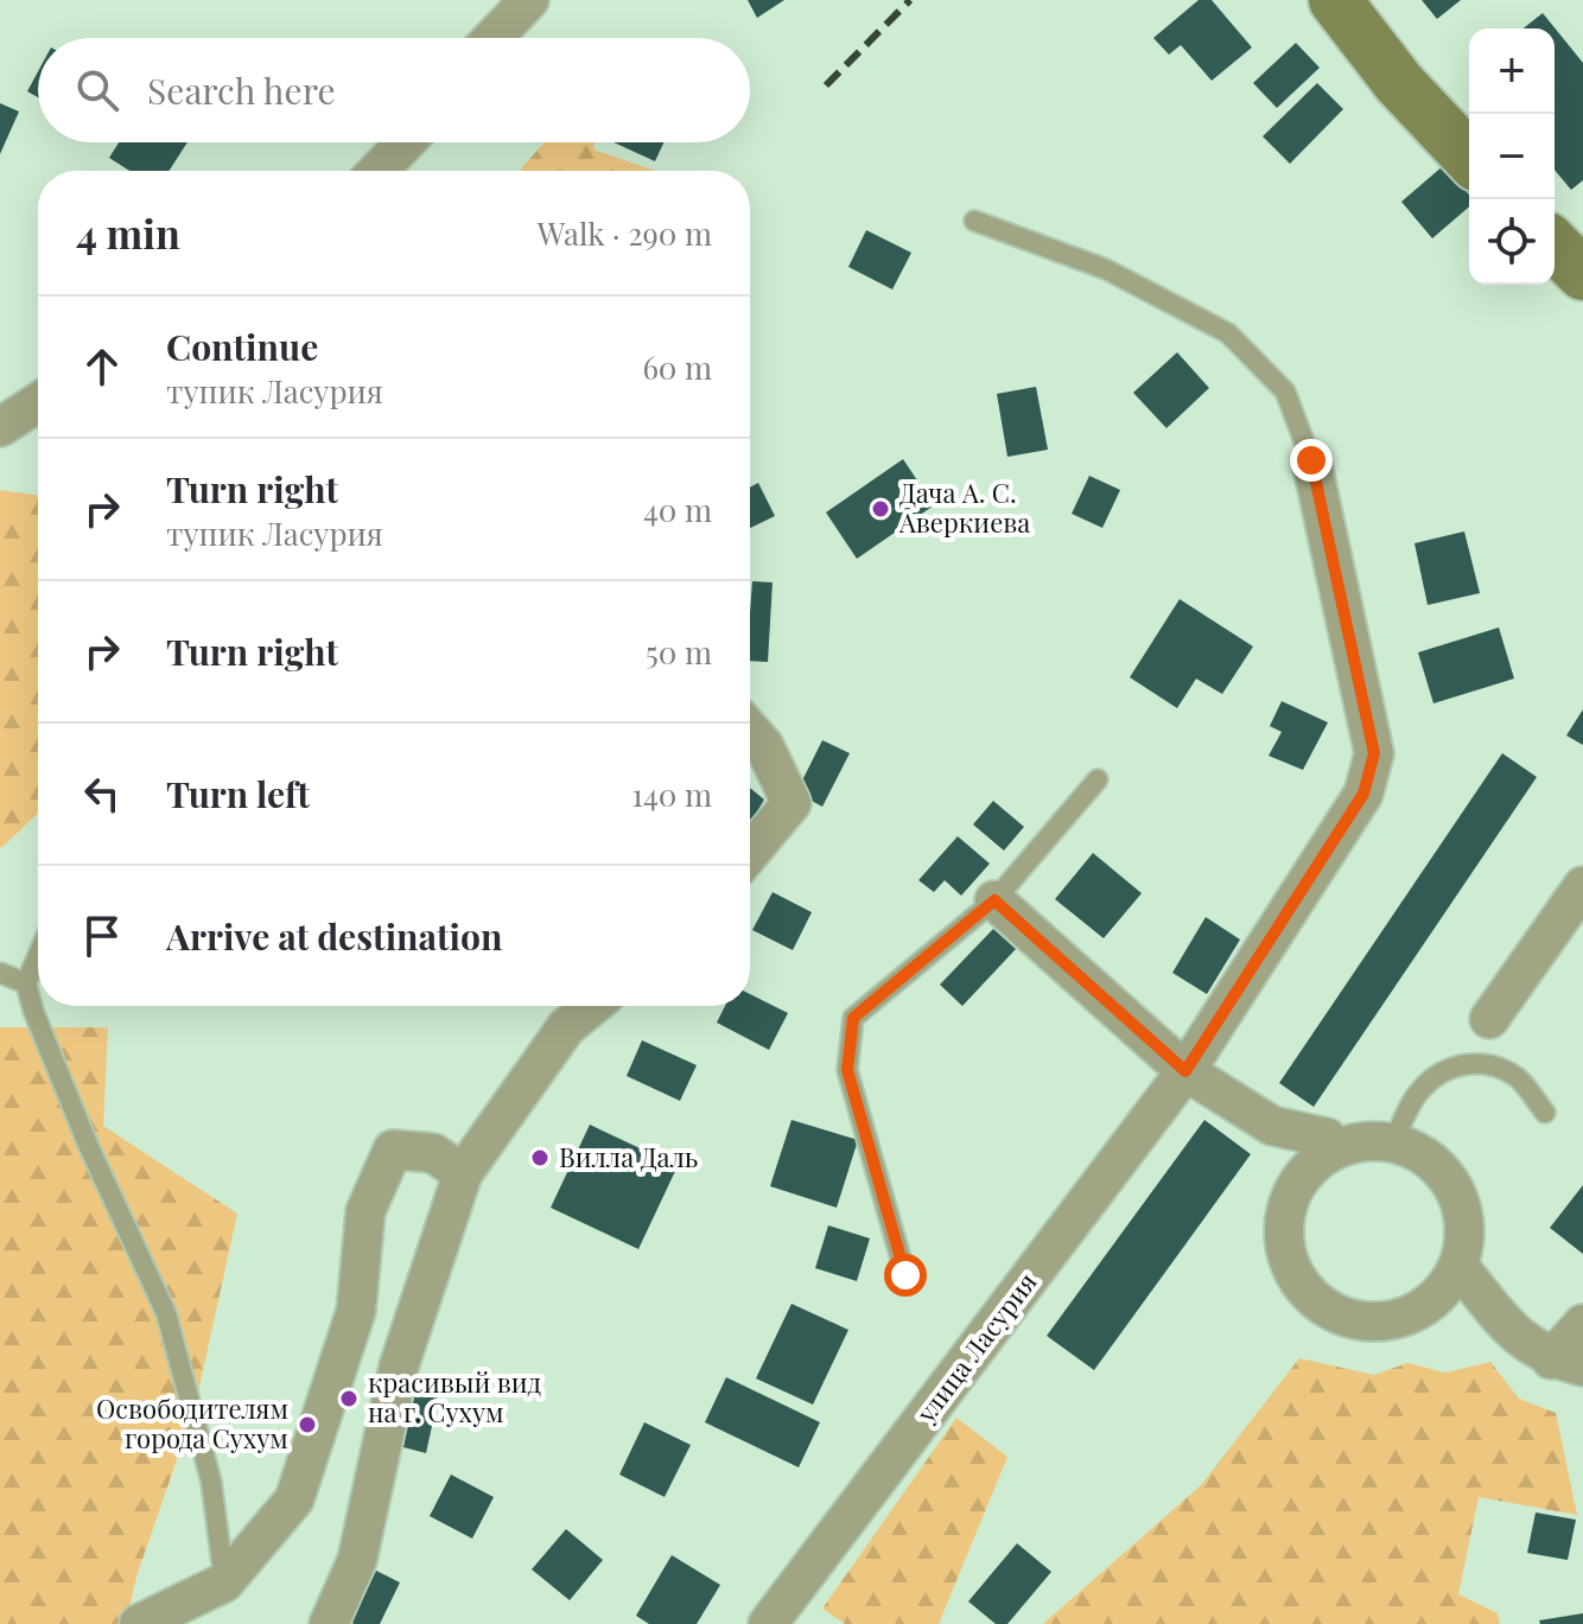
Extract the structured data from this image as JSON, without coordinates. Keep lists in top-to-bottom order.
{
  "streets": {
    "street": ["улица Ласурия"]
  },
  "places": [
    "Дача А. С. Аверкиева",
    "Вилла Даль",
    "красивый вид на г. Сухум",
    "Освободителям города Сухум"
  ],
  "page": {
    "map_buttons": ["+", "−"],
    "search": "Search here",
    "heading": ["4 min", "Walk · 290 m"],
    "list": [
      ["Continue", "тупик Ласурия", "60 m"],
      ["Turn right", "тупик Ласурия", "40 m"],
      ["Turn right", "50 m"],
      ["Turn left", "140 m"],
      "Arrive at destination"
    ]
  }
}
